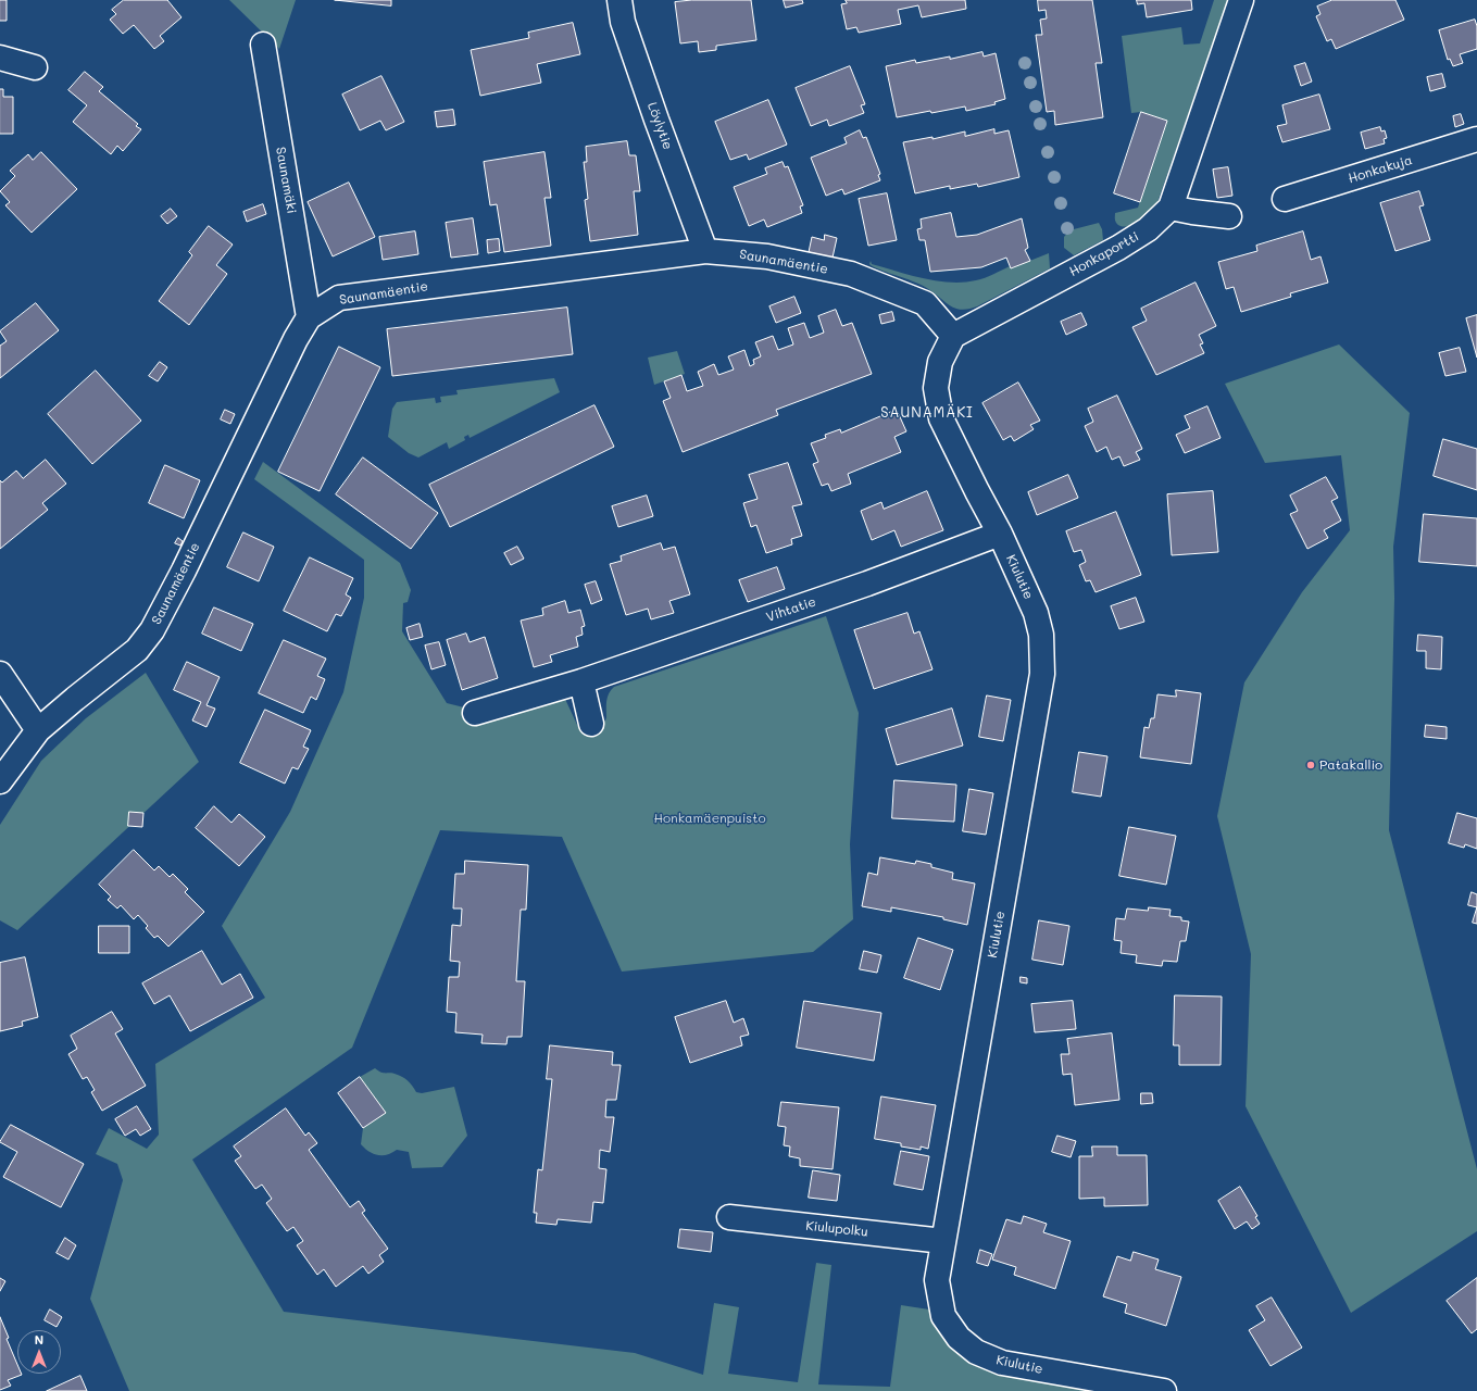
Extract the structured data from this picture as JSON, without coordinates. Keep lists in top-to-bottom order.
{
  "streets": {
    "street": [
      "Löylytie",
      "Honkakuja",
      "Saunamäki",
      "Honkaportti",
      "Saunamäentie",
      "Kiulutie",
      "Vihtatie",
      "Kiulupolku"
    ]
  },
  "crossings": [
    ["Löylytie", "Saunamäentie"],
    ["Saunamäki", "Saunamäentie"],
    ["Honkaportti", "Saunamäentie"],
    ["Honkaportti", "Kiulutie"],
    ["Saunamäentie", "Kiulutie"],
    ["Kiulutie", "Vihtatie"],
    ["Kiulutie", "Kiulupolku"]
  ],
  "districts": ["SAUNAMÄKI"],
  "parks": ["Honkamäenpuisto"],
  "places": ["Patakallio"],
  "north": "top"
}
